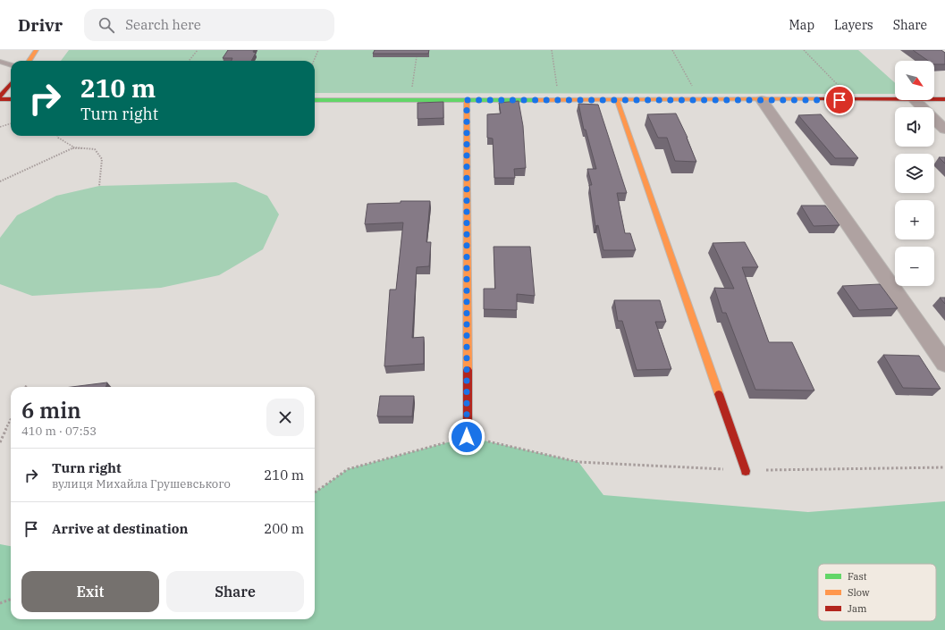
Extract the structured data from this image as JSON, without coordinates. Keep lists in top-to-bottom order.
{
  "legend": ["Fast", "Slow", "Jam"],
  "north": "bottom right",
  "page": {
    "header": "Drivr",
    "search": "Search here",
    "nav": ["Map", "Layers", "Share"],
    "map_buttons": ["+", "−"],
    "turn": ["210 m", "Turn right"],
    "heading": ["6 min", "410 m · 07:53"],
    "list": [
      {
        "name": "Turn right",
        "note": "вулиця Михайла Грушевського",
        "value": "210 m"
      },
      {
        "name": "Arrive at destination",
        "value": "200 m"
      }
    ],
    "buttons": ["Exit", "Share"]
  }
}
